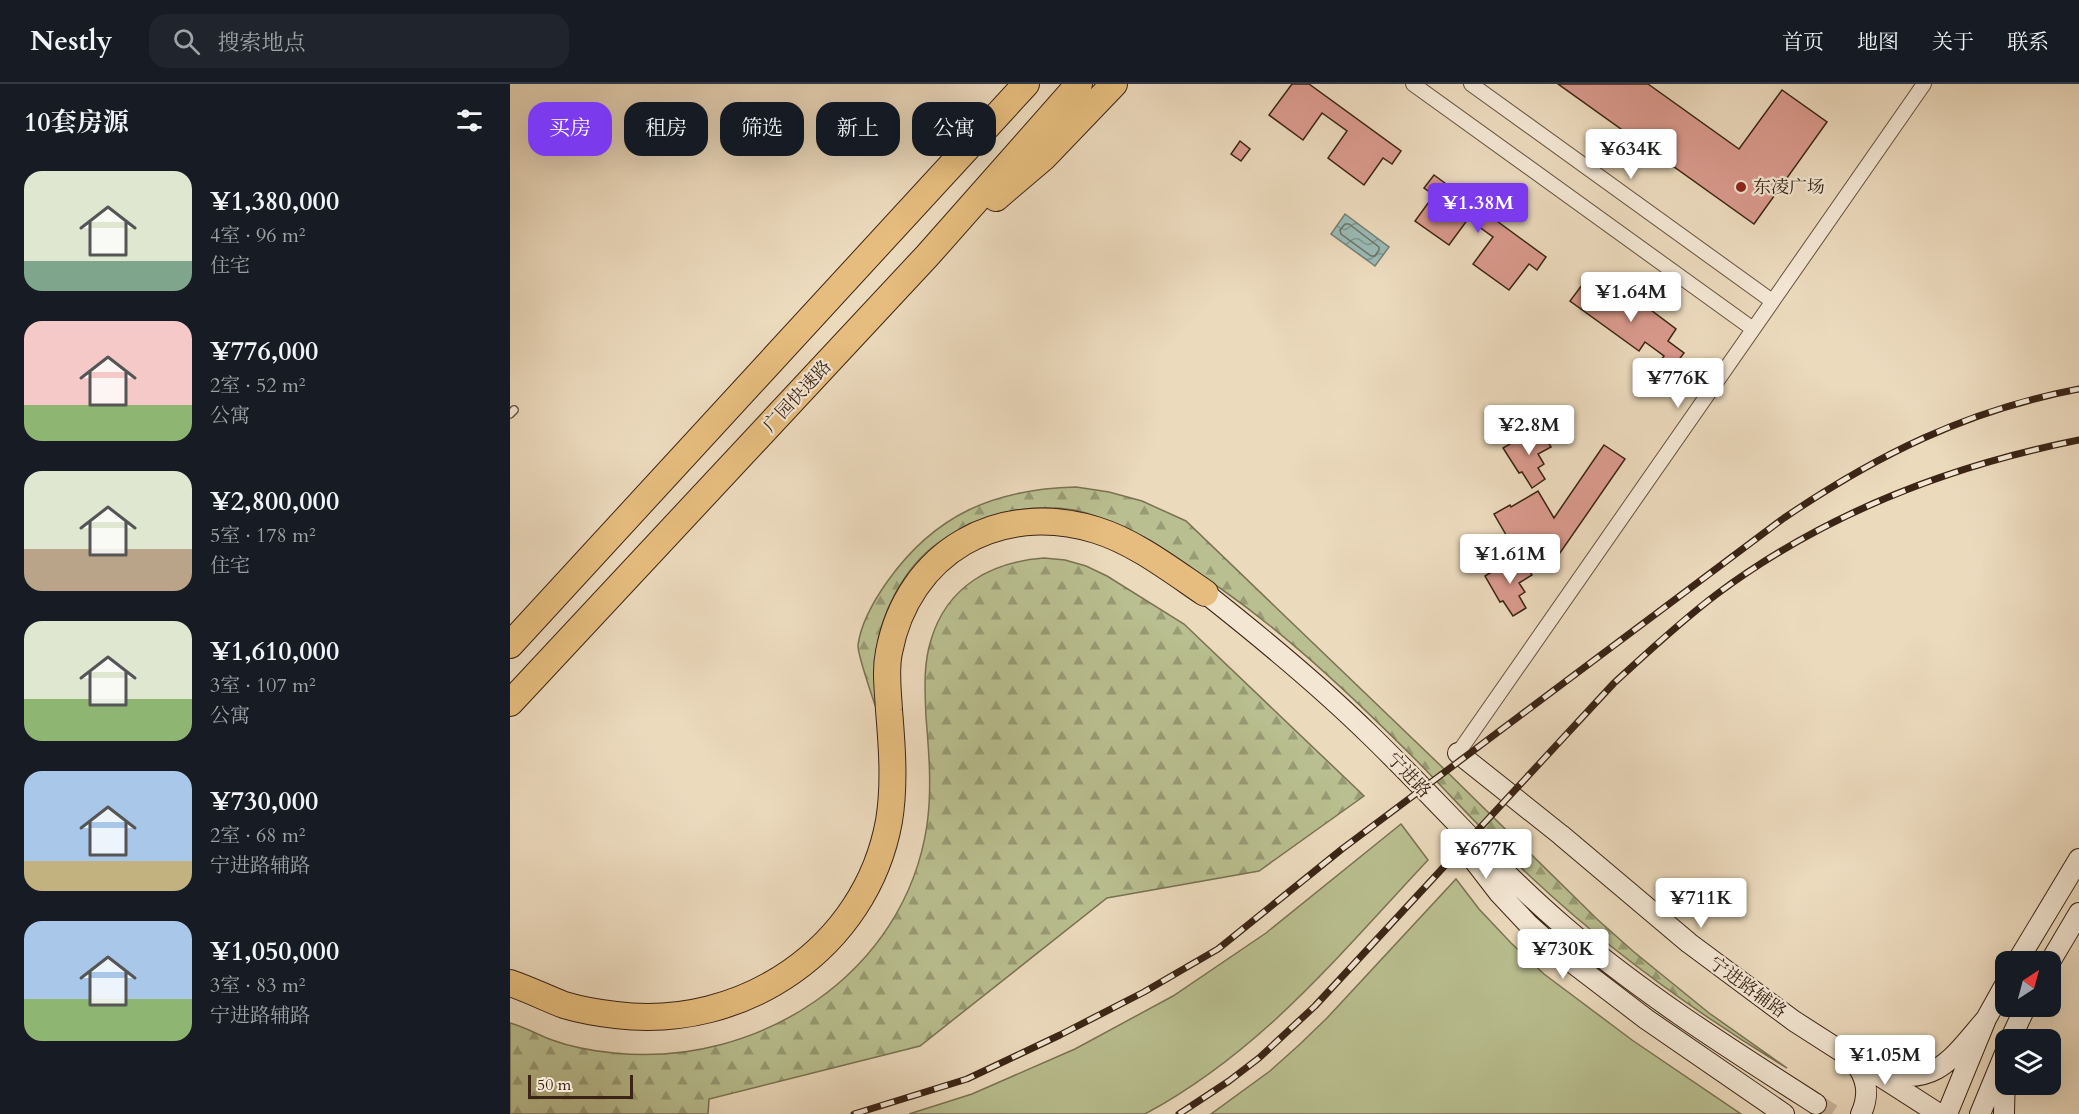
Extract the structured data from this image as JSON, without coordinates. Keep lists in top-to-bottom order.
{
  "streets": {
    "highway": ["广园快速路"],
    "street": ["宁进路", "宁进路辅路"]
  },
  "places": ["东凌广场"],
  "scale_bar": "50 m",
  "north": "top right",
  "page": {
    "header": "Nestly",
    "search": "搜索地点",
    "nav": [
      "首页",
      "地图",
      "关于",
      "联系"
    ],
    "heading": "10套房源",
    "chip": [
      "买房",
      "租房",
      "筛选",
      "新上",
      "公寓"
    ],
    "price": [
      "¥634K",
      "¥1.38M",
      "¥1.64M",
      "¥776K",
      "¥2.8M",
      "¥1.61M",
      "¥677K",
      "¥711K",
      "¥730K",
      "¥1.05M"
    ],
    "list": [
      {
        "name": "¥1,380,000",
        "note": "4室 · 96 m² · 住宅"
      },
      {
        "name": "¥776,000",
        "note": "2室 · 52 m² · 公寓"
      },
      {
        "name": "¥2,800,000",
        "note": "5室 · 178 m² · 住宅"
      },
      {
        "name": "¥1,610,000",
        "note": "3室 · 107 m² · 公寓"
      },
      {
        "name": "¥730,000",
        "note": "2室 · 68 m² · 宁进路辅路"
      },
      {
        "name": "¥1,050,000",
        "note": "3室 · 83 m² · 宁进路辅路"
      }
    ],
    "scale": "50 m"
  }
}
